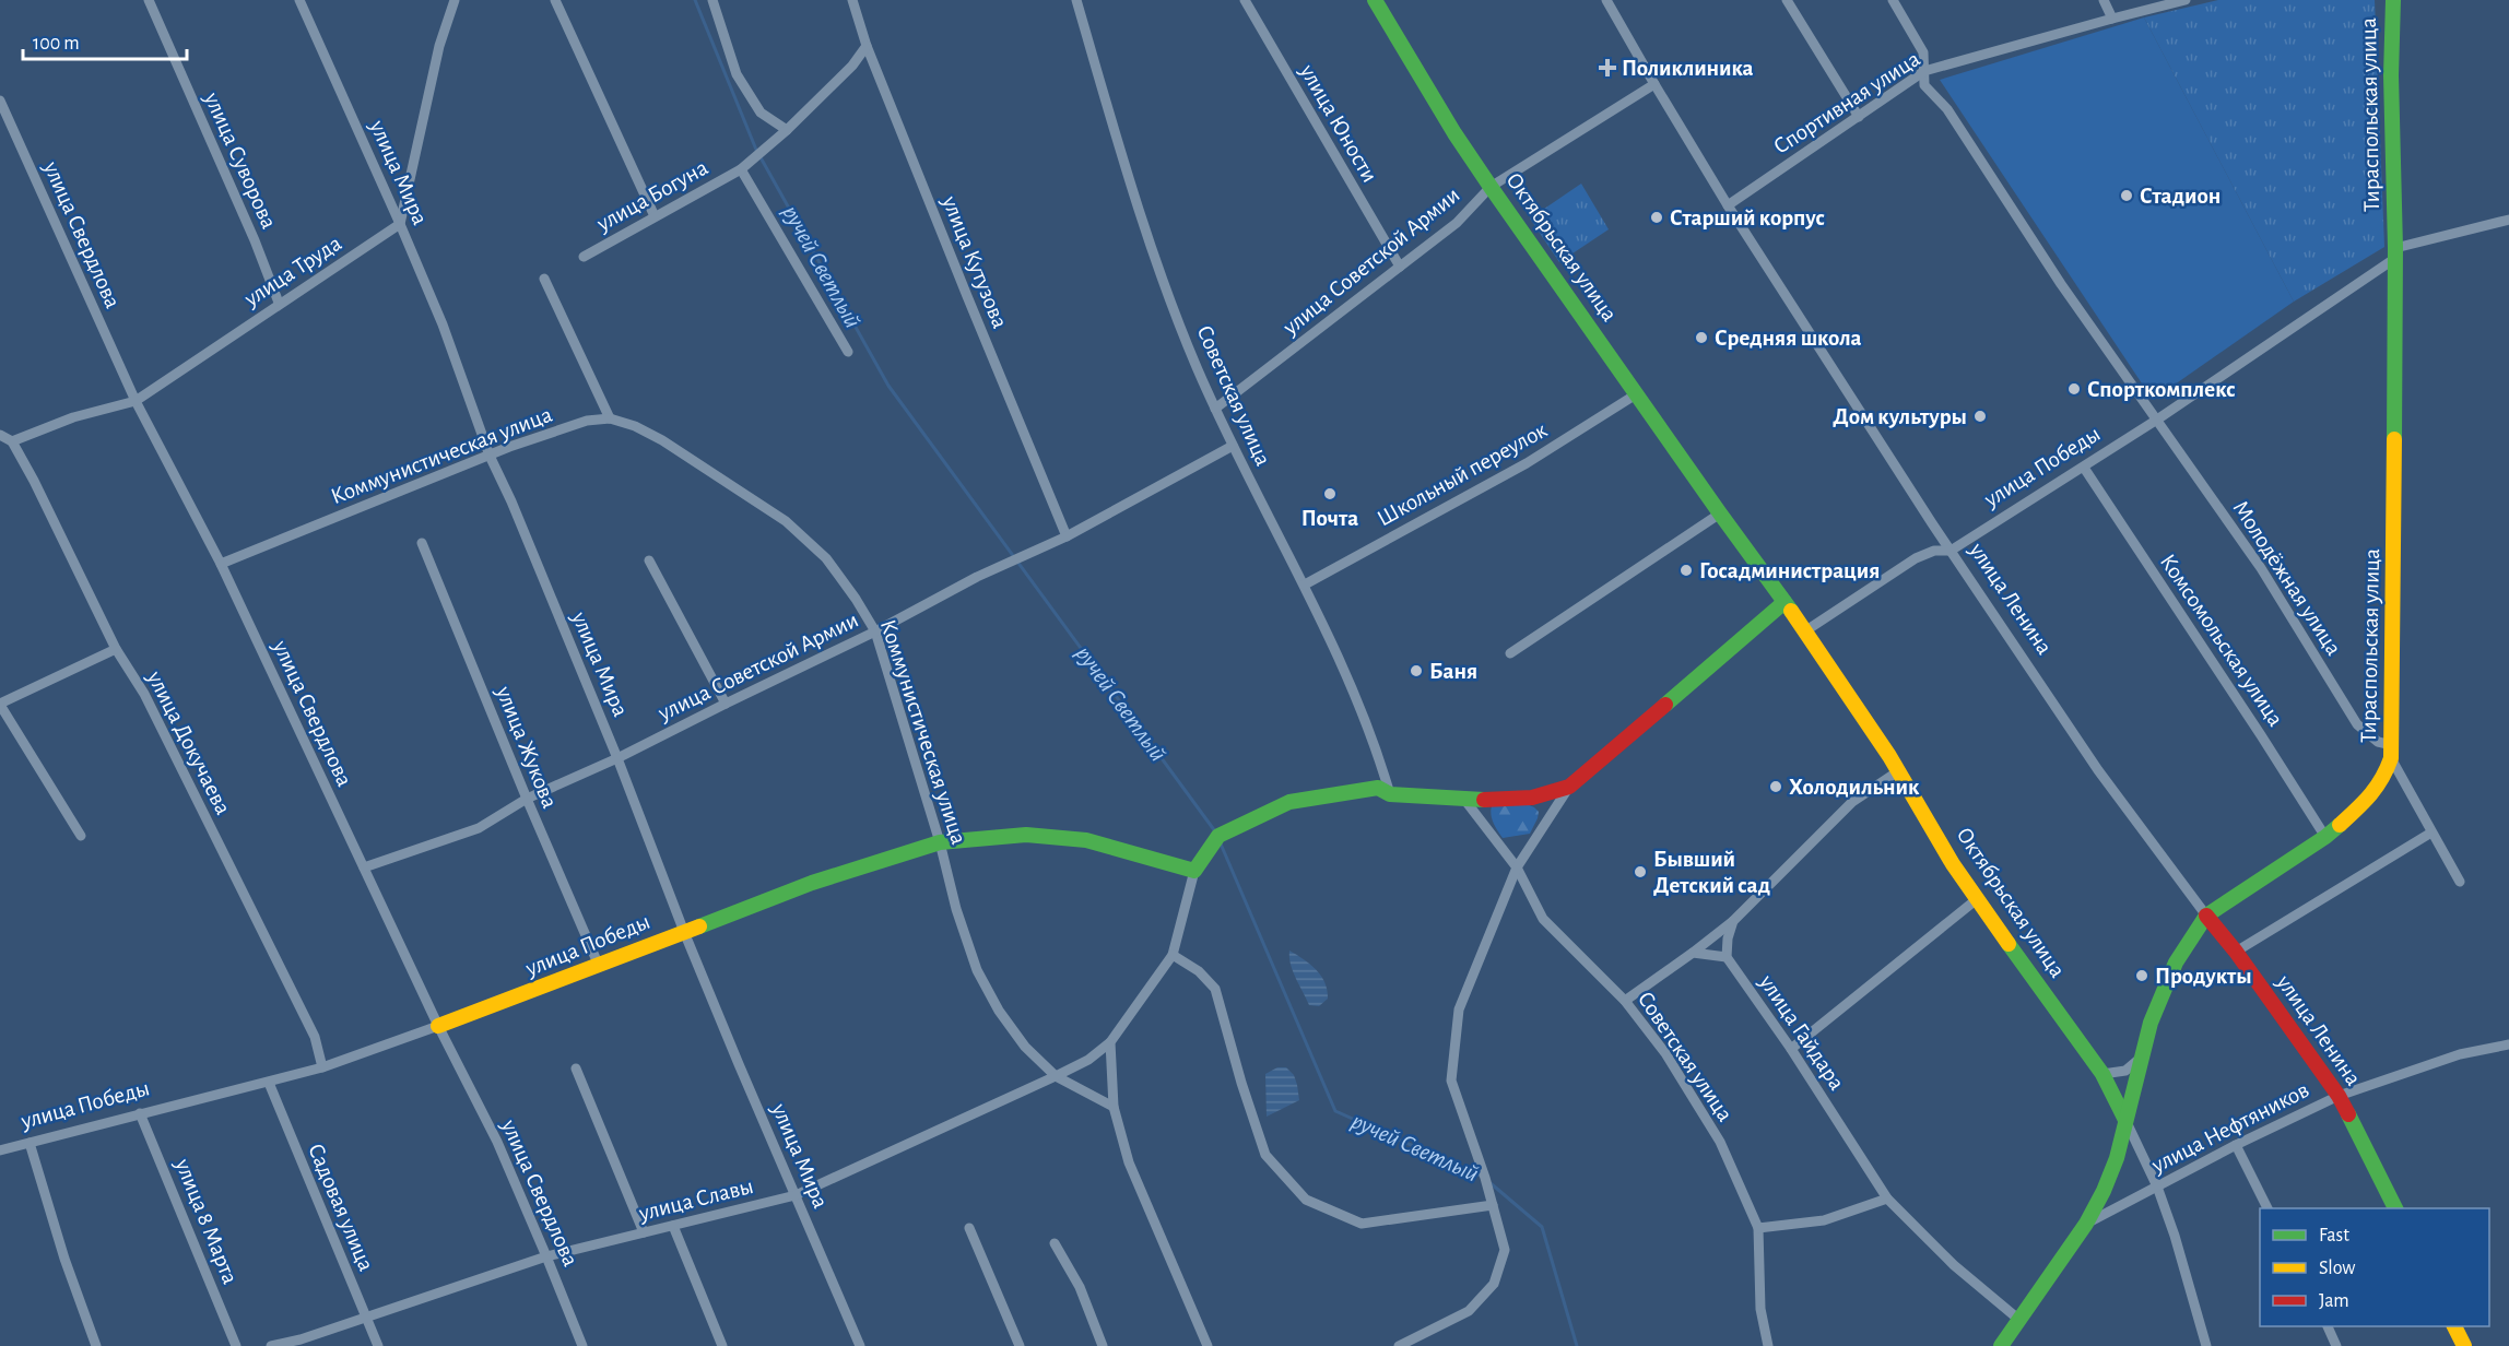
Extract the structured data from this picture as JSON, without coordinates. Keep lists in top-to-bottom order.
{
  "streets": {
    "street": [
      "Спортивная улица",
      "Тираспольская улица",
      "улица Юности",
      "улица Суворова",
      "улица Мира",
      "улица Богуна",
      "улица Свердлова",
      "Октябрьская улица",
      "улица Советской Армии",
      "улица Кутузова",
      "улица Труда",
      "Советская улица",
      "Коммунистическая улица",
      "улица Победы",
      "Школьный переулок",
      "Молодёжная улица",
      "улица Ленина",
      "Комсомольская улица",
      "улица Докучаева",
      "улица Жукова",
      "улица Гайдара",
      "улица Нефтяников",
      "улица Славы",
      "Садовая улица",
      "улица 8 Марта"
    ]
  },
  "crossings": [
    ["Спортивная улица", "Молодёжная улица"],
    ["Спортивная улица", "улица Ленина"],
    ["Тираспольская улица", "Октябрьская улица"],
    ["Тираспольская улица", "улица Победы"],
    ["Тираспольская улица", "Молодёжная улица"],
    ["Тираспольская улица", "улица Ленина"],
    ["Тираспольская улица", "Комсомольская улица"],
    ["Тираспольская улица", "улица Гайдара"],
    ["Тираспольская улица", "улица Нефтяников"],
    ["улица Юности", "улица Советской Армии"],
    ["улица Суворова", "улица Труда"],
    ["улица Мира", "улица Советской Армии"],
    ["улица Мира", "улица Труда"],
    ["улица Мира", "Коммунистическая улица"],
    ["улица Мира", "улица Победы"],
    ["улица Мира", "улица Славы"],
    ["улица Богуна", "улица Кутузова"],
    ["улица Свердлова", "улица Советской Армии"],
    ["улица Свердлова", "улица Труда"],
    ["улица Свердлова", "Коммунистическая улица"],
    ["улица Свердлова", "улица Победы"],
    ["улица Свердлова", "улица Славы"],
    ["Октябрьская улица", "улица Советской Армии"],
    ["Октябрьская улица", "улица Победы"],
    ["Октябрьская улица", "Школьный переулок"],
    ["Октябрьская улица", "улица Нефтяников"],
    ["улица Советской Армии", "улица Кутузова"],
    ["улица Советской Армии", "Советская улица"],
    ["улица Советской Армии", "Коммунистическая улица"],
    ["улица Советской Армии", "улица Ленина"],
    ["улица Советской Армии", "улица Жукова"],
    ["улица Труда", "улица Докучаева"],
    ["Советская улица", "Школьный переулок"],
    ["Коммунистическая улица", "улица Победы"],
    ["Коммунистическая улица", "улица Славы"],
    ["улица Победы", "Молодёжная улица"],
    ["улица Победы", "улица Ленина"],
    ["улица Победы", "Комсомольская улица"],
    ["улица Победы", "улица Докучаева"],
    ["улица Победы", "улица Жукова"],
    ["улица Победы", "Садовая улица"],
    ["улица Победы", "улица 8 Марта"],
    ["улица Ленина", "улица Нефтяников"],
    ["улица Славы", "Садовая улица"]
  ],
  "water": ["ручей Светлый"],
  "places": {
    "health": ["Поликлиника"],
    "other": [
      "Стадион",
      "Старший корпус",
      "Средняя школа",
      "Спорткомплекс",
      "Дом культуры",
      "Почта",
      "Госадминистрация",
      "Баня",
      "Холодильник",
      "Бывший Детский сад",
      "Продукты"
    ]
  },
  "legend": ["Fast", "Slow", "Jam"],
  "scale_bar": "100 m"
}
